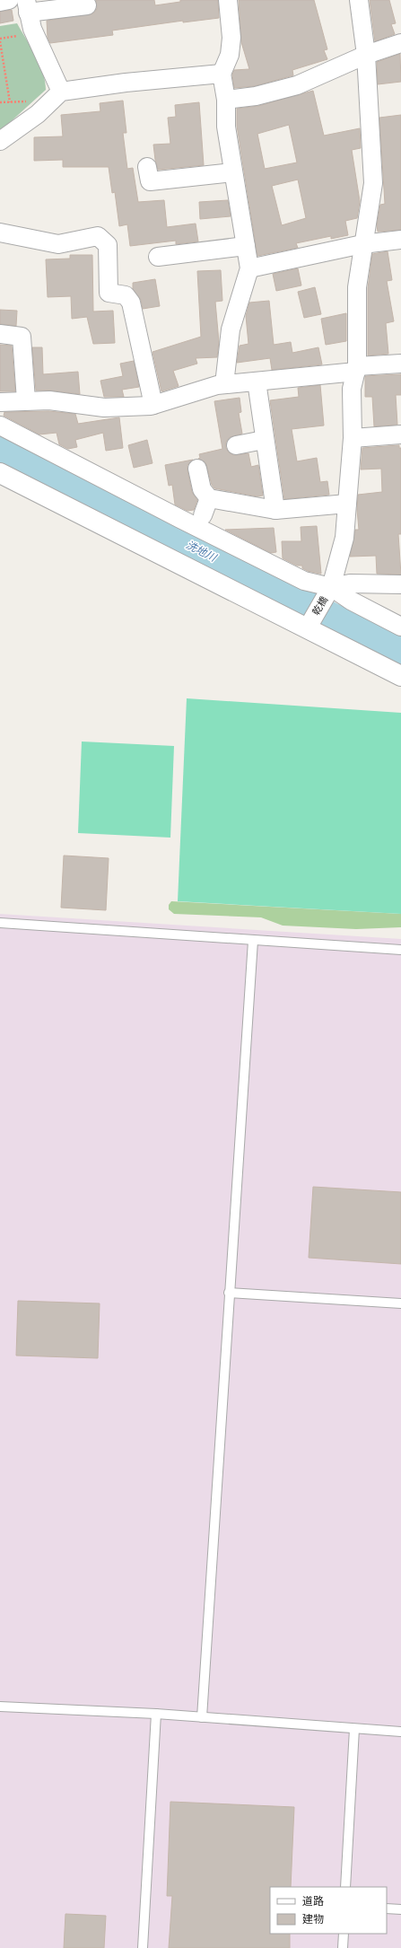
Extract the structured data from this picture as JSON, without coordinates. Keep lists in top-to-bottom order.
{
  "streets": {
    "street": ["乾橋"]
  },
  "water": ["洗地川"],
  "legend": ["道路", "建物"]
}
